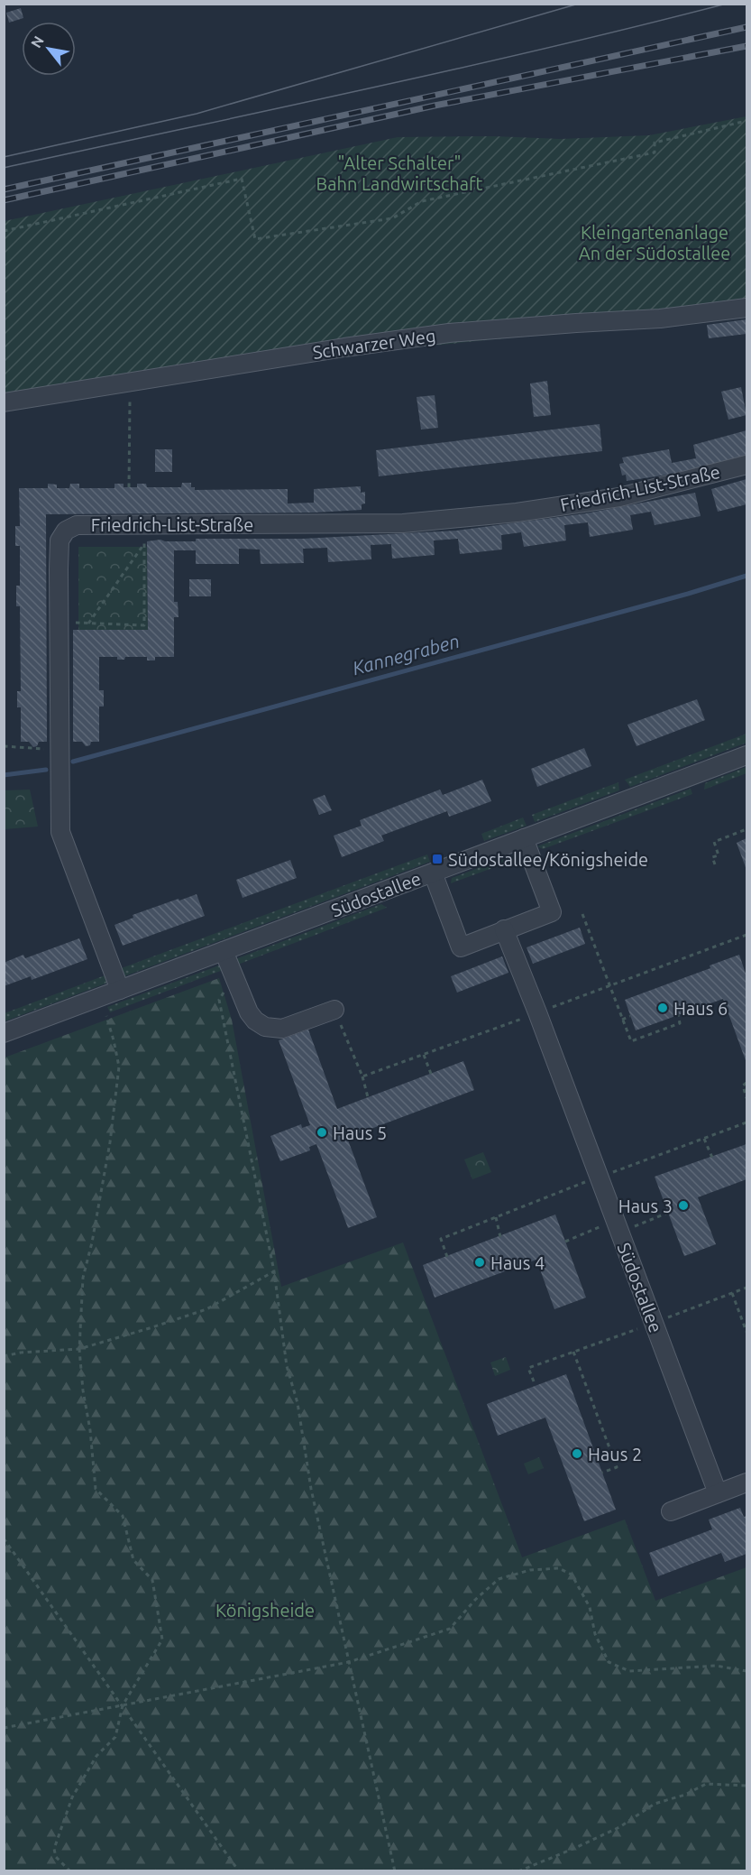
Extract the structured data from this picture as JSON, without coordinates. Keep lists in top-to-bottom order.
{
  "streets": {
    "street": ["Schwarzer Weg", "Friedrich-List-Straße", "Südostallee"]
  },
  "crossings": [
    ["Friedrich-List-Straße", "Südostallee"]
  ],
  "water": ["Kannegraben"],
  "parks": ["\"Alter Schalter\" Bahn Landwirtschaft", "Kleingartenanlage An der Südostallee", "Königsheide"],
  "places": {
    "transit": ["Südostallee/Königsheide"],
    "other": [
      "Haus 6",
      "Haus 5",
      "Haus 3",
      "Haus 4",
      "Haus 2"
    ]
  },
  "north": "top left"
}
